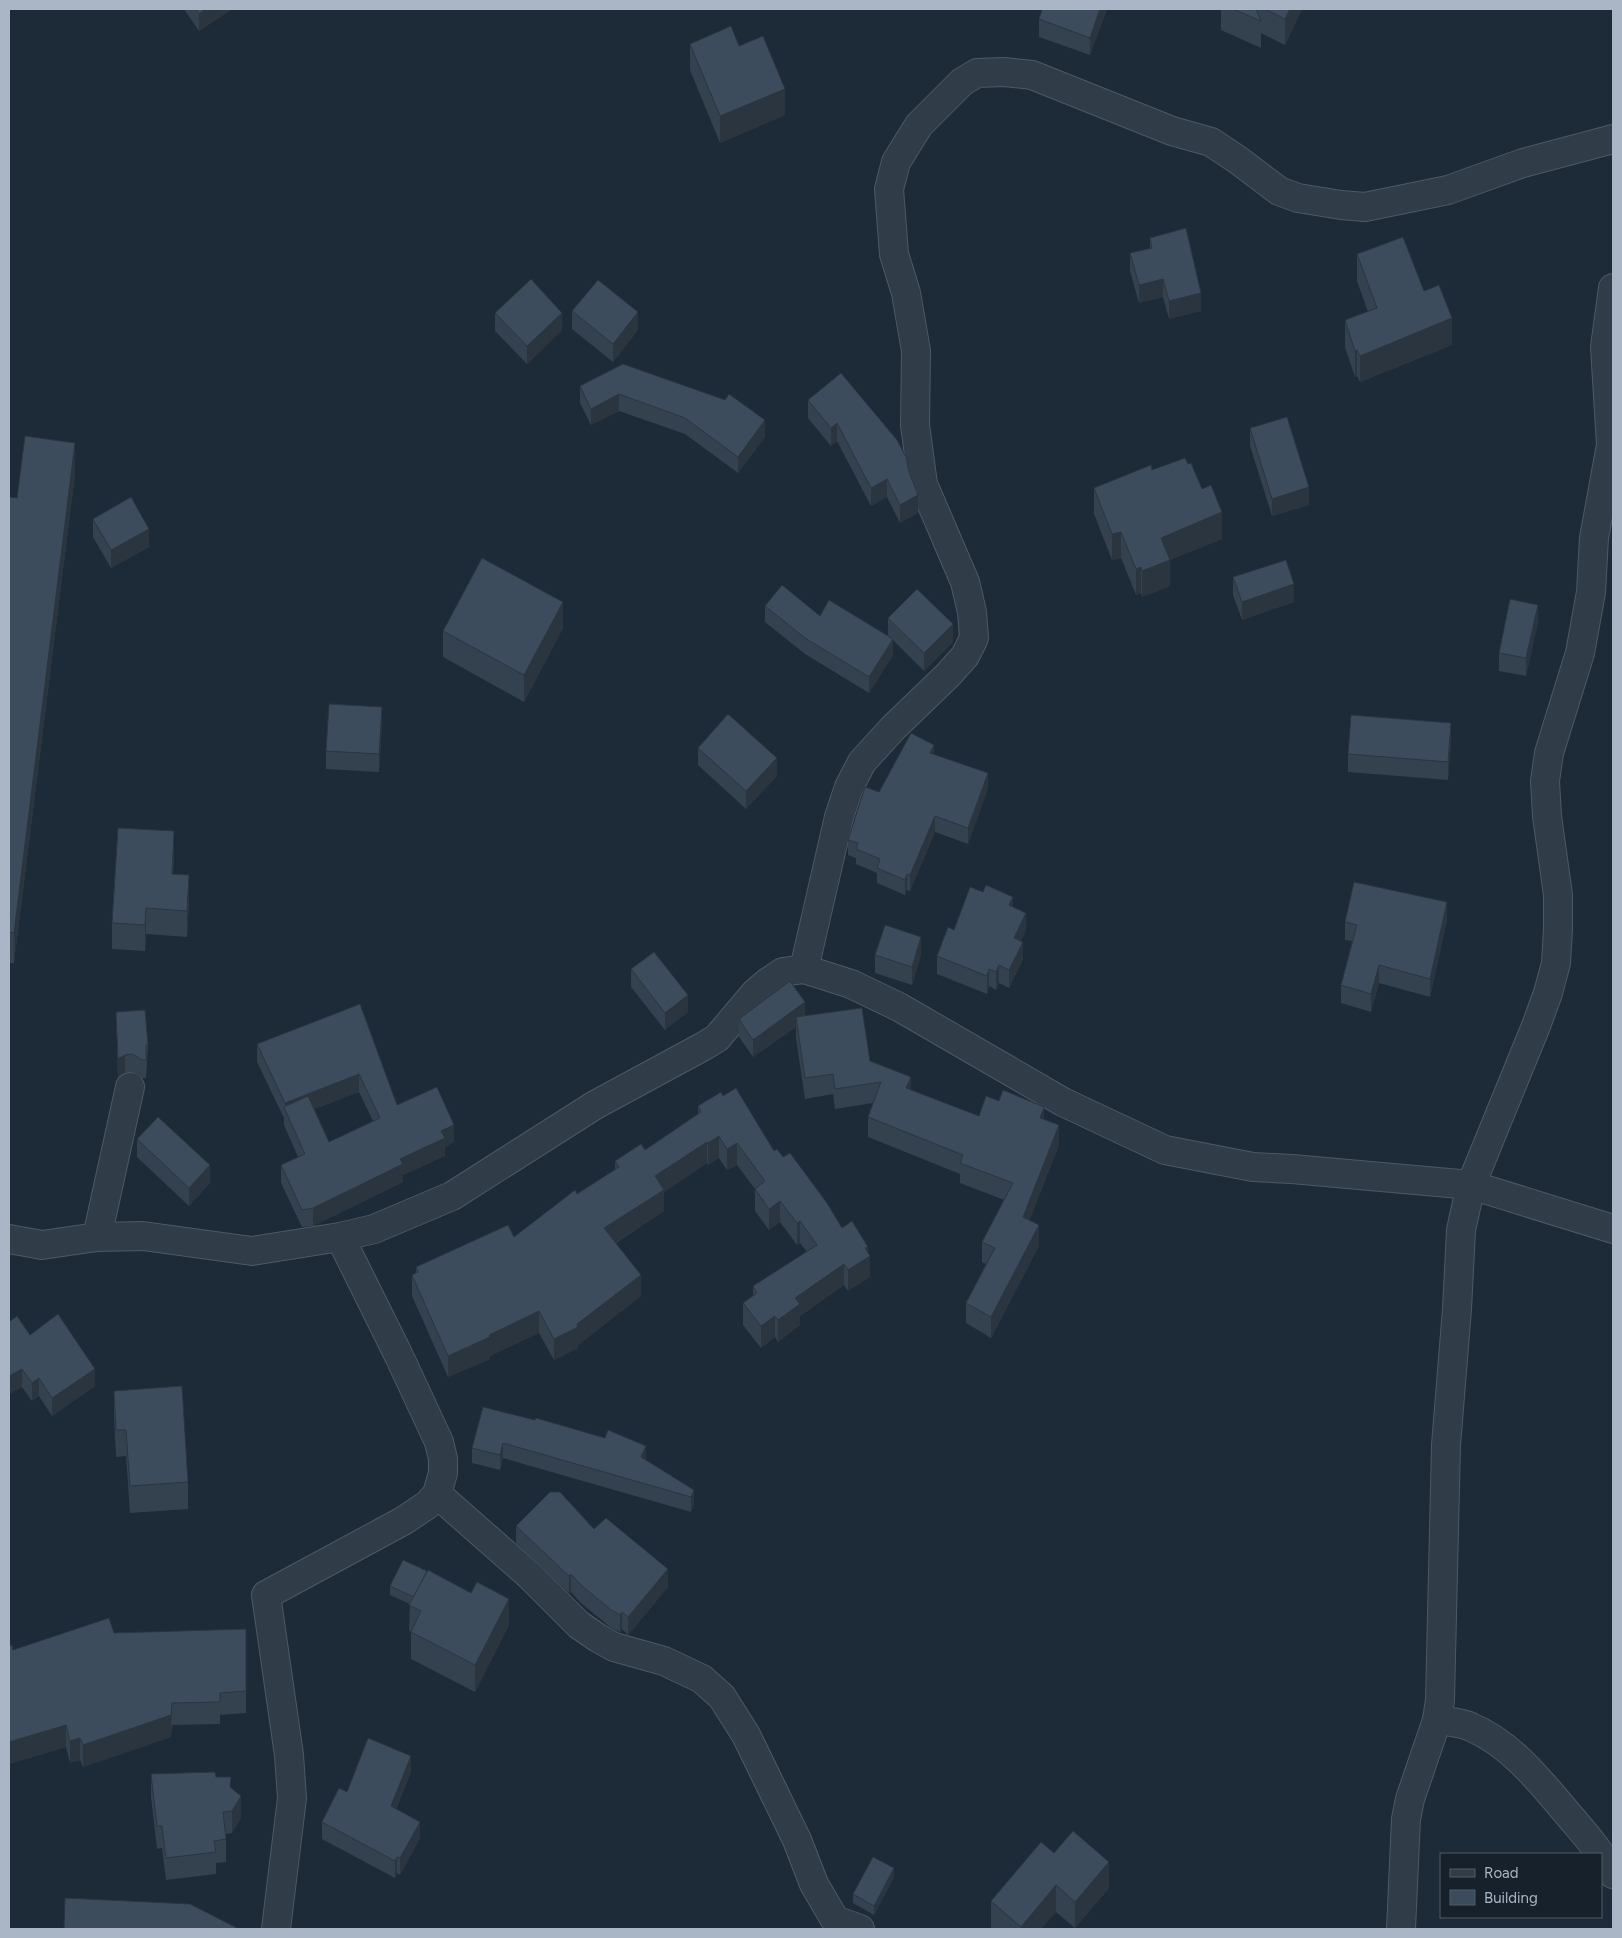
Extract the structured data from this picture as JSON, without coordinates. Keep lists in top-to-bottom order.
{
  "legend": ["Road", "Building"]
}
